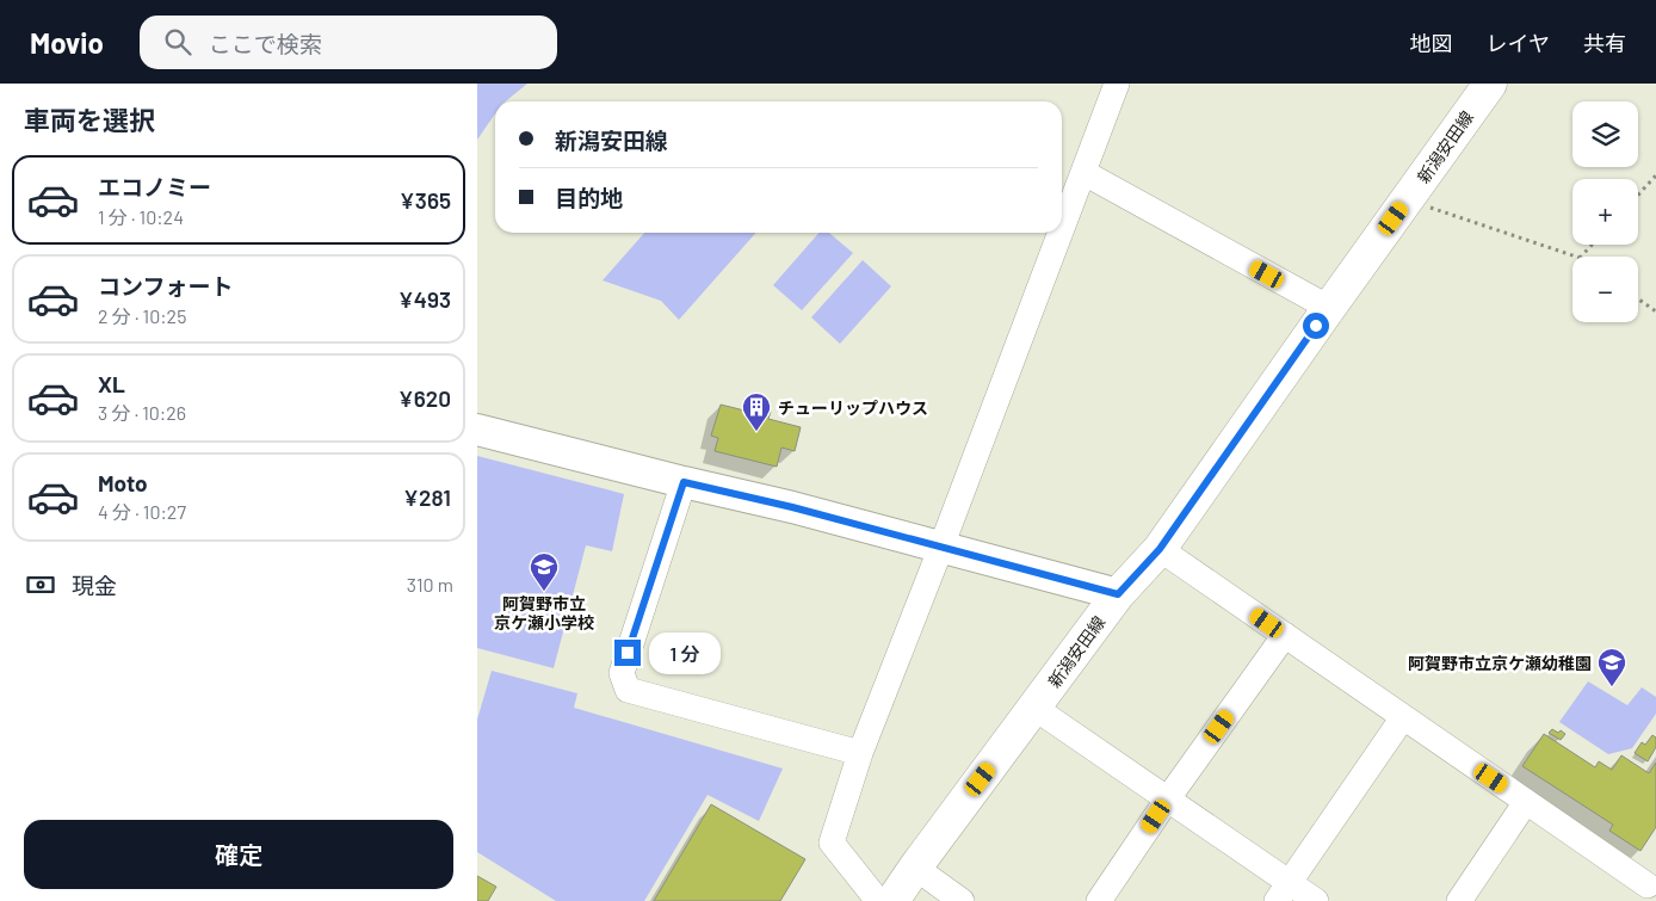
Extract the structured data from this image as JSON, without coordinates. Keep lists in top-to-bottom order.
{
  "streets": {
    "main road": ["新潟安田線"]
  },
  "places": {
    "building": ["チューリップハウス"],
    "school or university": ["阿賀野市立 京ケ瀬小学校", "阿賀野市立京ケ瀬幼稚園"]
  },
  "page": {
    "header": "Movio",
    "search": "ここで検索",
    "nav": ["地図", "レイヤ", "共有"],
    "heading": "車両を選択",
    "map_buttons": ["+", "−"],
    "banner": ["新潟安田線", "目的地"],
    "list": [
      {
        "name": "エコノミー",
        "note": "1 分 · 10:24",
        "value": "¥365"
      },
      {
        "name": "コンフォート",
        "note": "2 分 · 10:25",
        "value": "¥493"
      },
      {
        "name": "XL",
        "note": "3 分 · 10:26",
        "value": "¥620"
      },
      {
        "name": "Moto",
        "note": "4 分 · 10:27",
        "value": "¥281"
      }
    ],
    "pay": ["現金", "310 m"],
    "bubble": "1 分",
    "buttons": "確定"
  }
}
